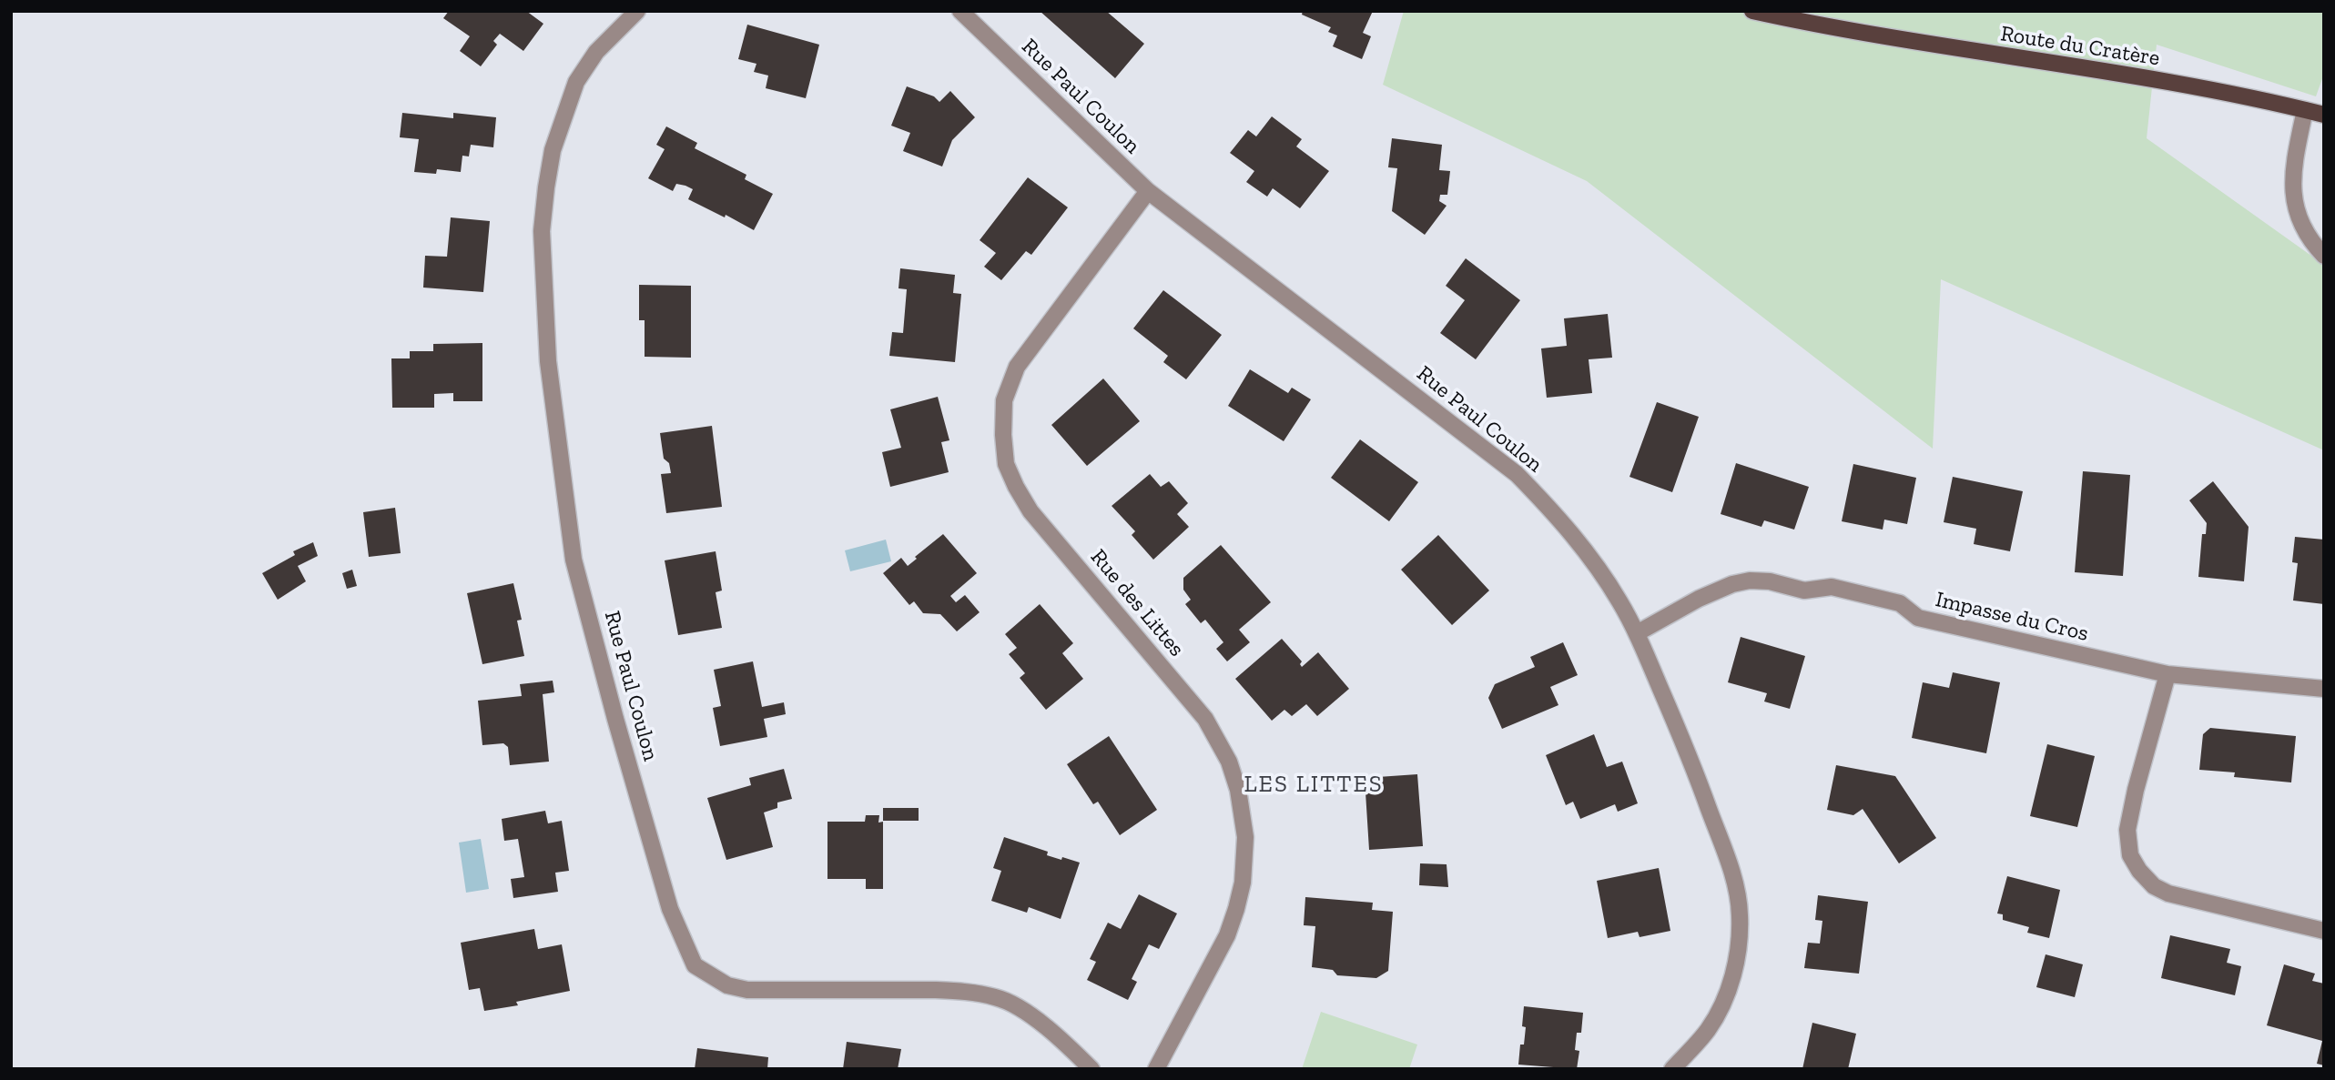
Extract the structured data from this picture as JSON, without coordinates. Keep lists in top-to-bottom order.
{
  "streets": {
    "main road": ["Route du Cratère"],
    "street": ["Rue Paul Coulon", "Rue des Littes", "Impasse du Cros"]
  },
  "crossings": [
    ["Rue Paul Coulon", "Rue des Littes"],
    ["Rue Paul Coulon", "Impasse du Cros"]
  ],
  "districts": ["LES LITTES"]
}
